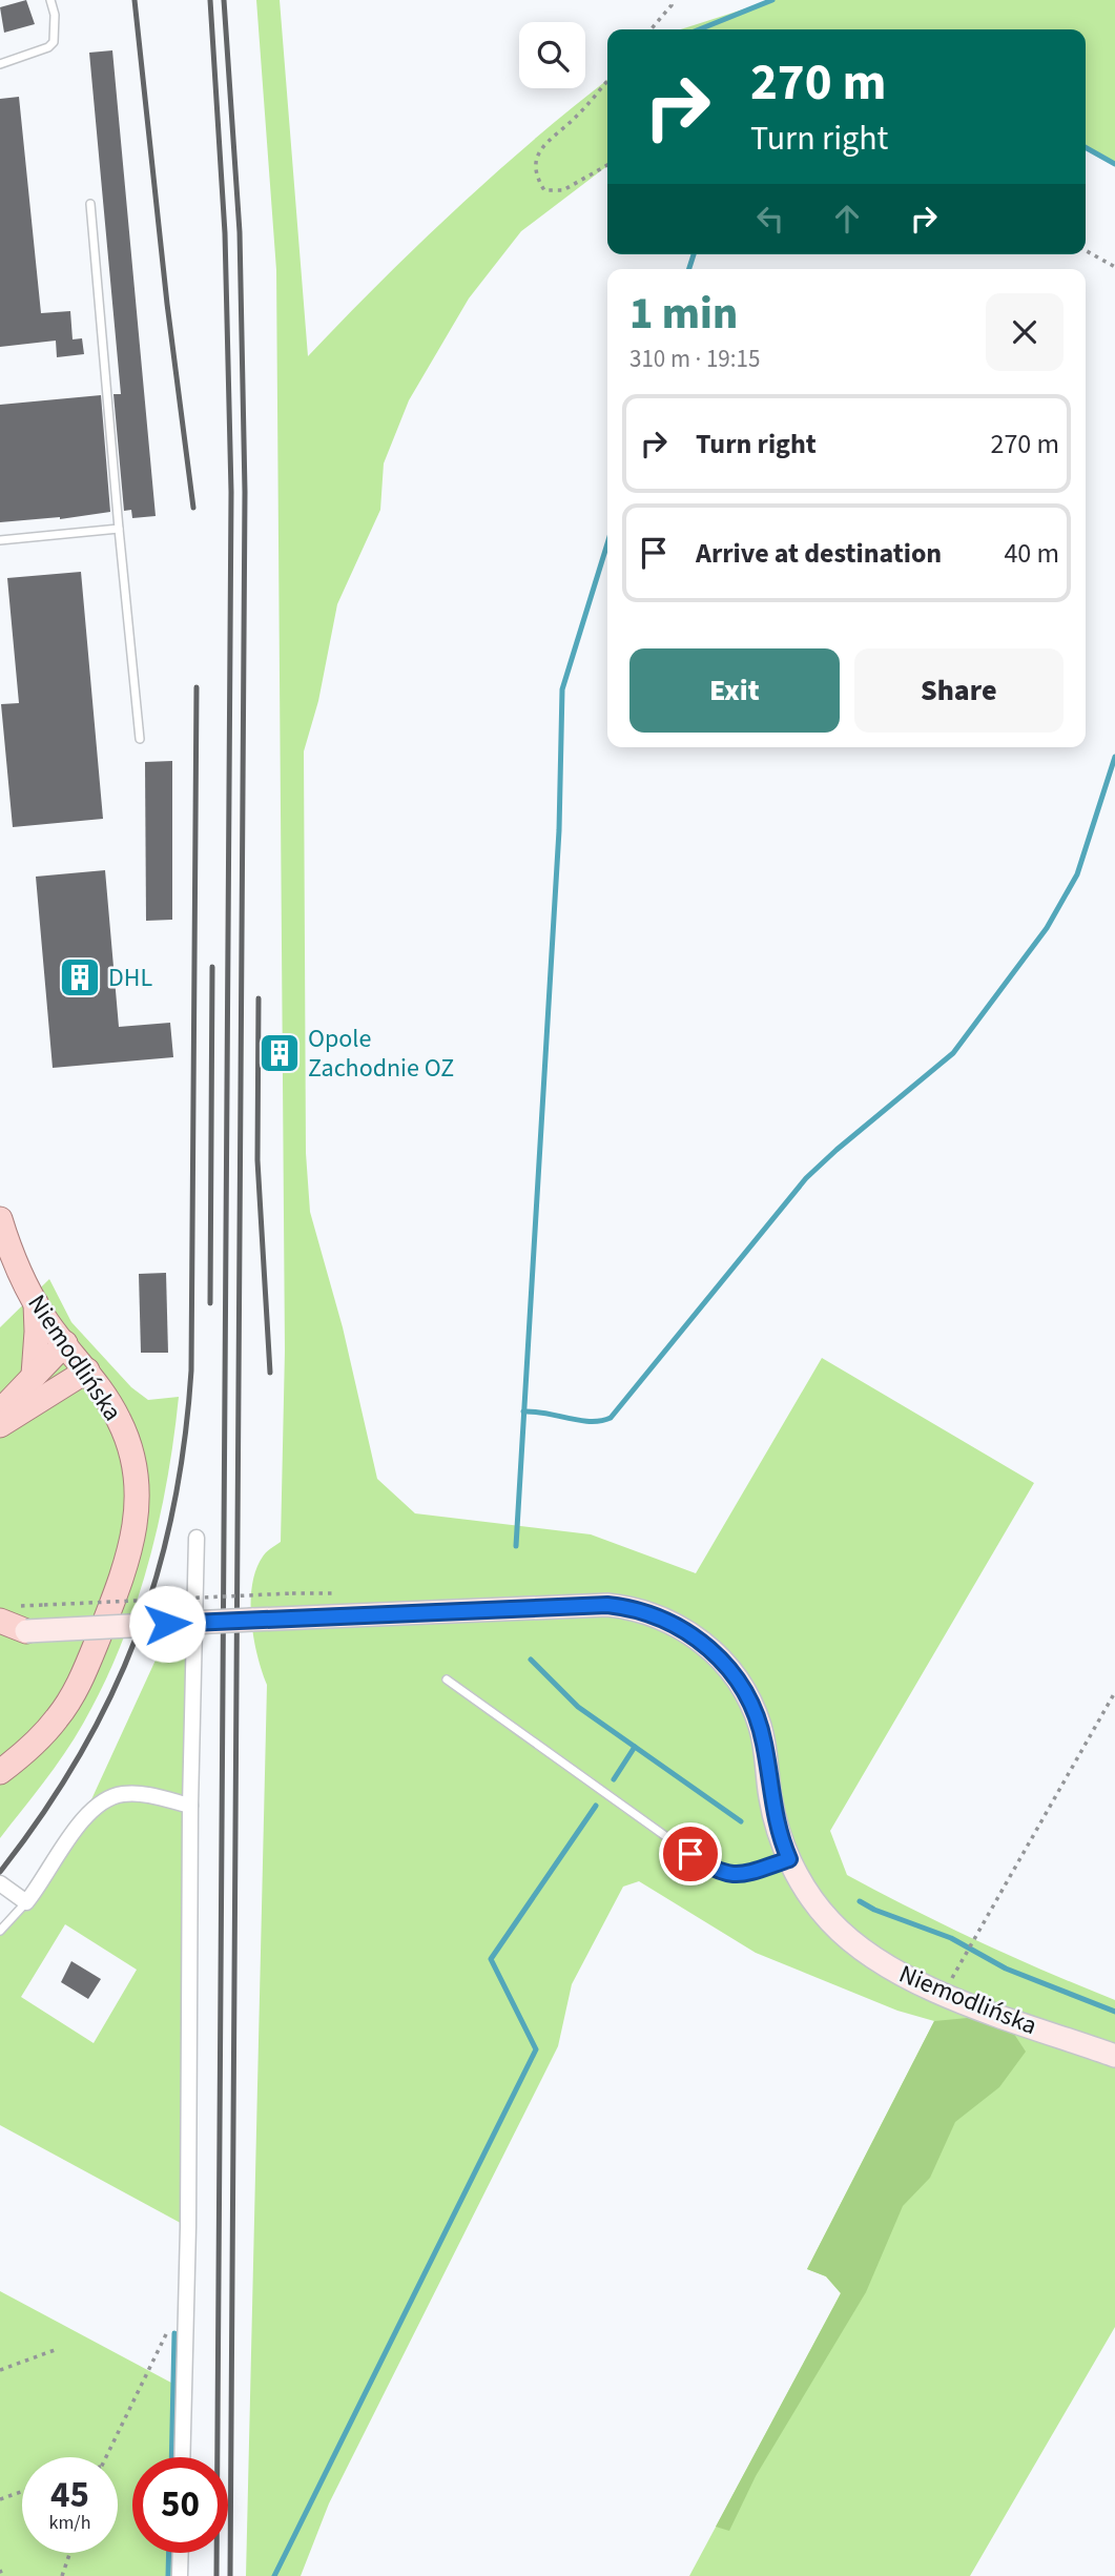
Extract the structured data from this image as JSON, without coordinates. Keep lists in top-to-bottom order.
{
  "streets": {
    "main road": ["Niemodlińska"]
  },
  "places": {
    "building": ["DHL", "Opole Zachodnie OZ"]
  },
  "page": {
    "turn": ["270 m", "Turn right"],
    "heading": ["1 min", "310 m · 19:15"],
    "list": [
      {
        "name": "Turn right",
        "value": "270 m"
      },
      {
        "name": "Arrive at destination",
        "value": "40 m"
      }
    ],
    "buttons": ["Exit", "Share"],
    "speed": "45 km/h",
    "limit": "50"
  }
}
